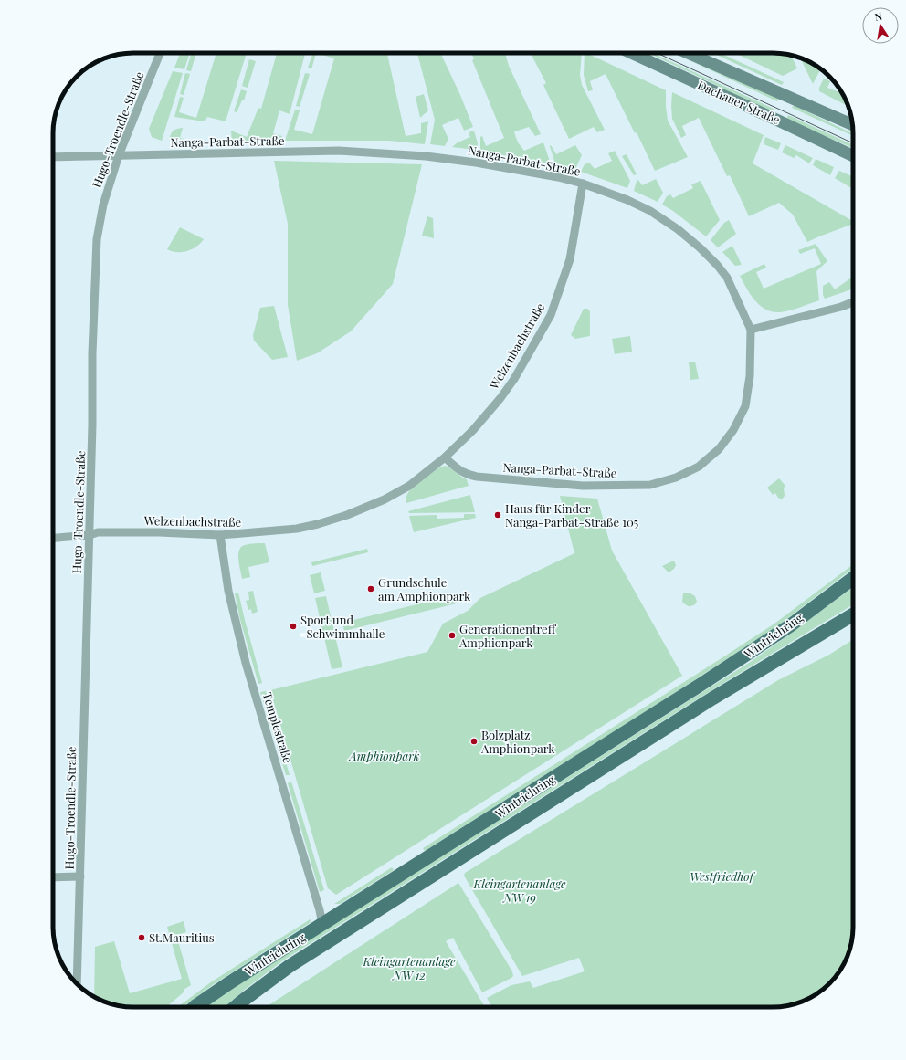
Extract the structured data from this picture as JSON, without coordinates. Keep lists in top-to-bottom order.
{
  "streets": {
    "main road": ["Dachauer Straße", "Wintrichring"],
    "street": [
      "Hugo-Troendle-Straße",
      "Nanga-Parbat-Straße",
      "Welzenbachstraße",
      "Templestraße"
    ]
  },
  "crossings": [
    ["Hugo-Troendle-Straße", "Nanga-Parbat-Straße"],
    ["Hugo-Troendle-Straße", "Welzenbachstraße"],
    ["Nanga-Parbat-Straße", "Welzenbachstraße"],
    ["Welzenbachstraße", "Templestraße"],
    ["Wintrichring", "Templestraße"]
  ],
  "parks": [
    "Amphionpark",
    "Westfriedhof",
    "Kleingartenanlage NW 19",
    "Kleingartenanlage NW 12"
  ],
  "places": [
    "Haus für Kinder Nanga-Parbat-Straße 105",
    "Grundschule am Amphionpark",
    "Sport und -Schwimmhalle",
    "Generationentreff Amphionpark",
    "Bolzplatz Amphionpark",
    "St.Mauritius"
  ],
  "north": "top"
}
